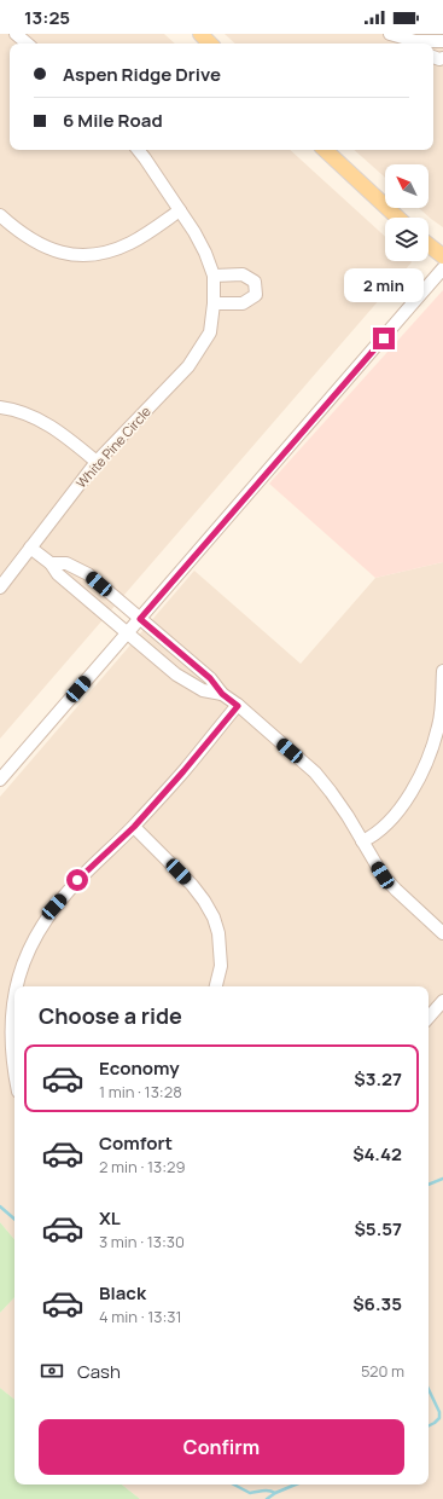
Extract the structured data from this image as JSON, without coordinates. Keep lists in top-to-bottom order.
{
  "streets": {
    "street": ["White Pine Circle"]
  },
  "north": "top left",
  "page": {
    "status": "13:25",
    "banner": ["Aspen Ridge Drive", "6 Mile Road"],
    "bubble": "2 min",
    "heading": "Choose a ride",
    "list": [
      {
        "name": "Economy",
        "note": "1 min · 13:28",
        "value": "$3.27"
      },
      {
        "name": "Comfort",
        "note": "2 min · 13:29",
        "value": "$4.42"
      },
      {
        "name": "XL",
        "note": "3 min · 13:30",
        "value": "$5.57"
      },
      {
        "name": "Black",
        "note": "4 min · 13:31",
        "value": "$6.35"
      }
    ],
    "pay": ["Cash", "520 m"],
    "buttons": "Confirm"
  }
}
